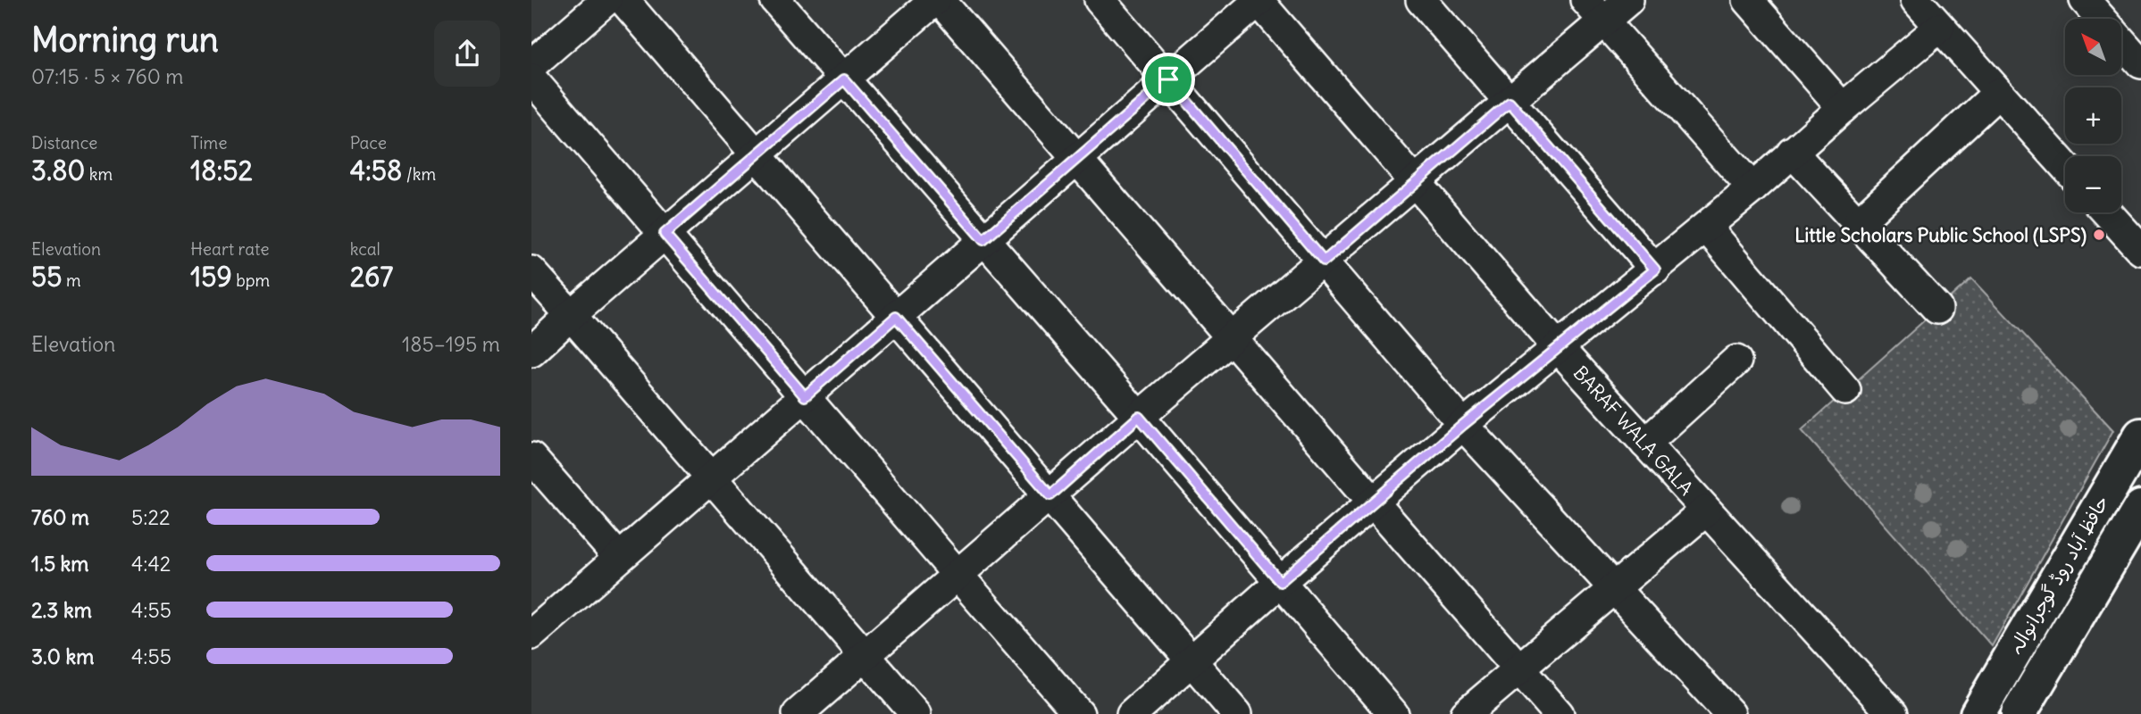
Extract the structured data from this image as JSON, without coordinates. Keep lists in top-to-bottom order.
{
  "streets": {
    "main road": ["حافظ آباد روڈ گوجرانوالہ"],
    "street": ["BARAF WALA GALA"]
  },
  "places": ["Little Scholars Public School (LSPS)"],
  "north": "top left",
  "page": {
    "heading": ["Morning run", "07:15 · 5 × 760 m"],
    "map_buttons": ["+", "−"],
    "stats": [
      ["Distance", "3.80 km"],
      ["Time", "18:52"],
      ["Pace", "4:58 /km"],
      ["Elevation", "55 m"],
      ["Heart rate", "159 bpm"],
      ["kcal", "267"]
    ],
    "chart": ["Elevation", "185–195 m"],
    "list": [
      {
        "name": "760 m",
        "note": "5:22"
      },
      {
        "name": "1.5 km",
        "note": "4:42"
      },
      {
        "name": "2.3 km",
        "note": "4:55"
      },
      {
        "name": "3.0 km",
        "note": "4:55"
      }
    ]
  }
}
